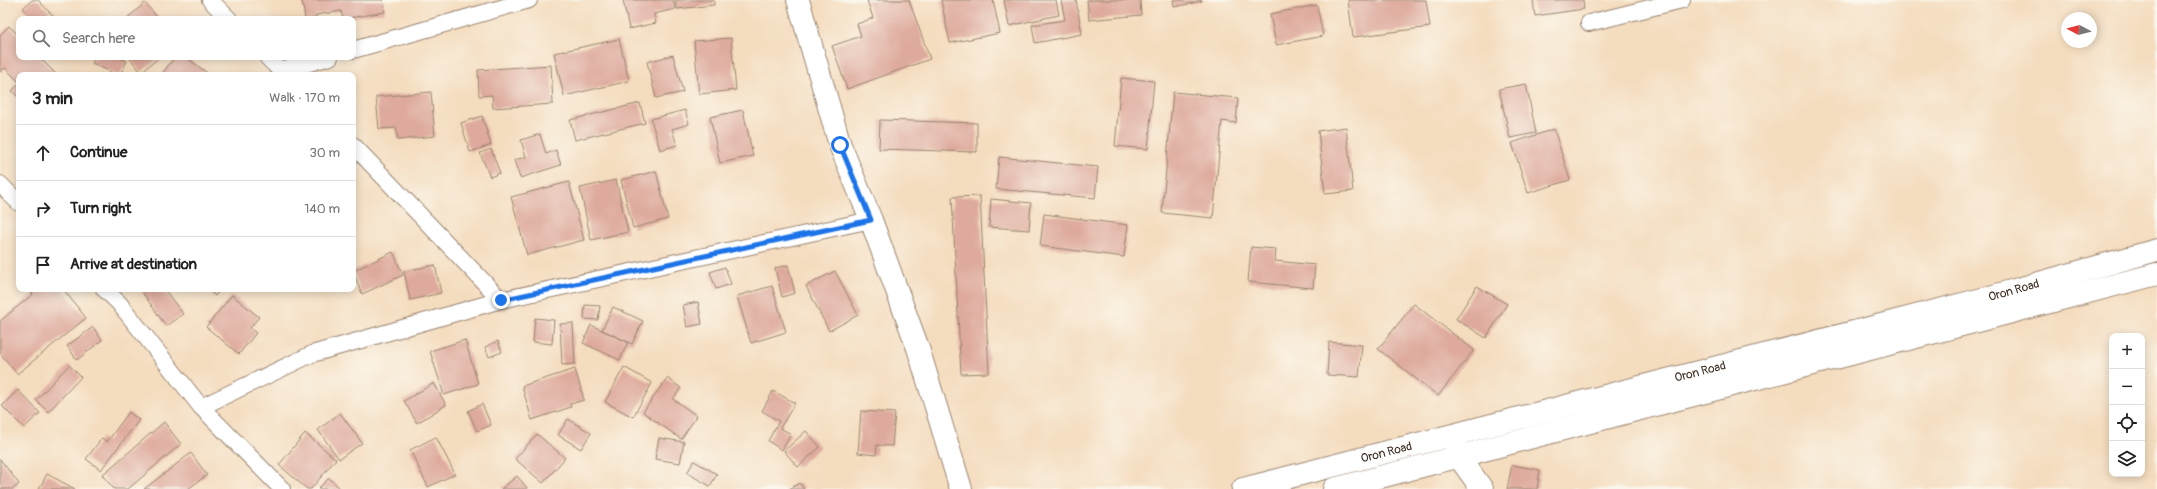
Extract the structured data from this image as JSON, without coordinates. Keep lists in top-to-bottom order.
{
  "streets": {
    "main road": ["Oron Road"]
  },
  "north": "left",
  "page": {
    "search": "Search here",
    "heading": ["3 min", "Walk · 170 m"],
    "list": [
      ["Continue", "30 m"],
      ["Turn right", "140 m"],
      "Arrive at destination"
    ],
    "map_buttons": ["+", "−"]
  }
}
